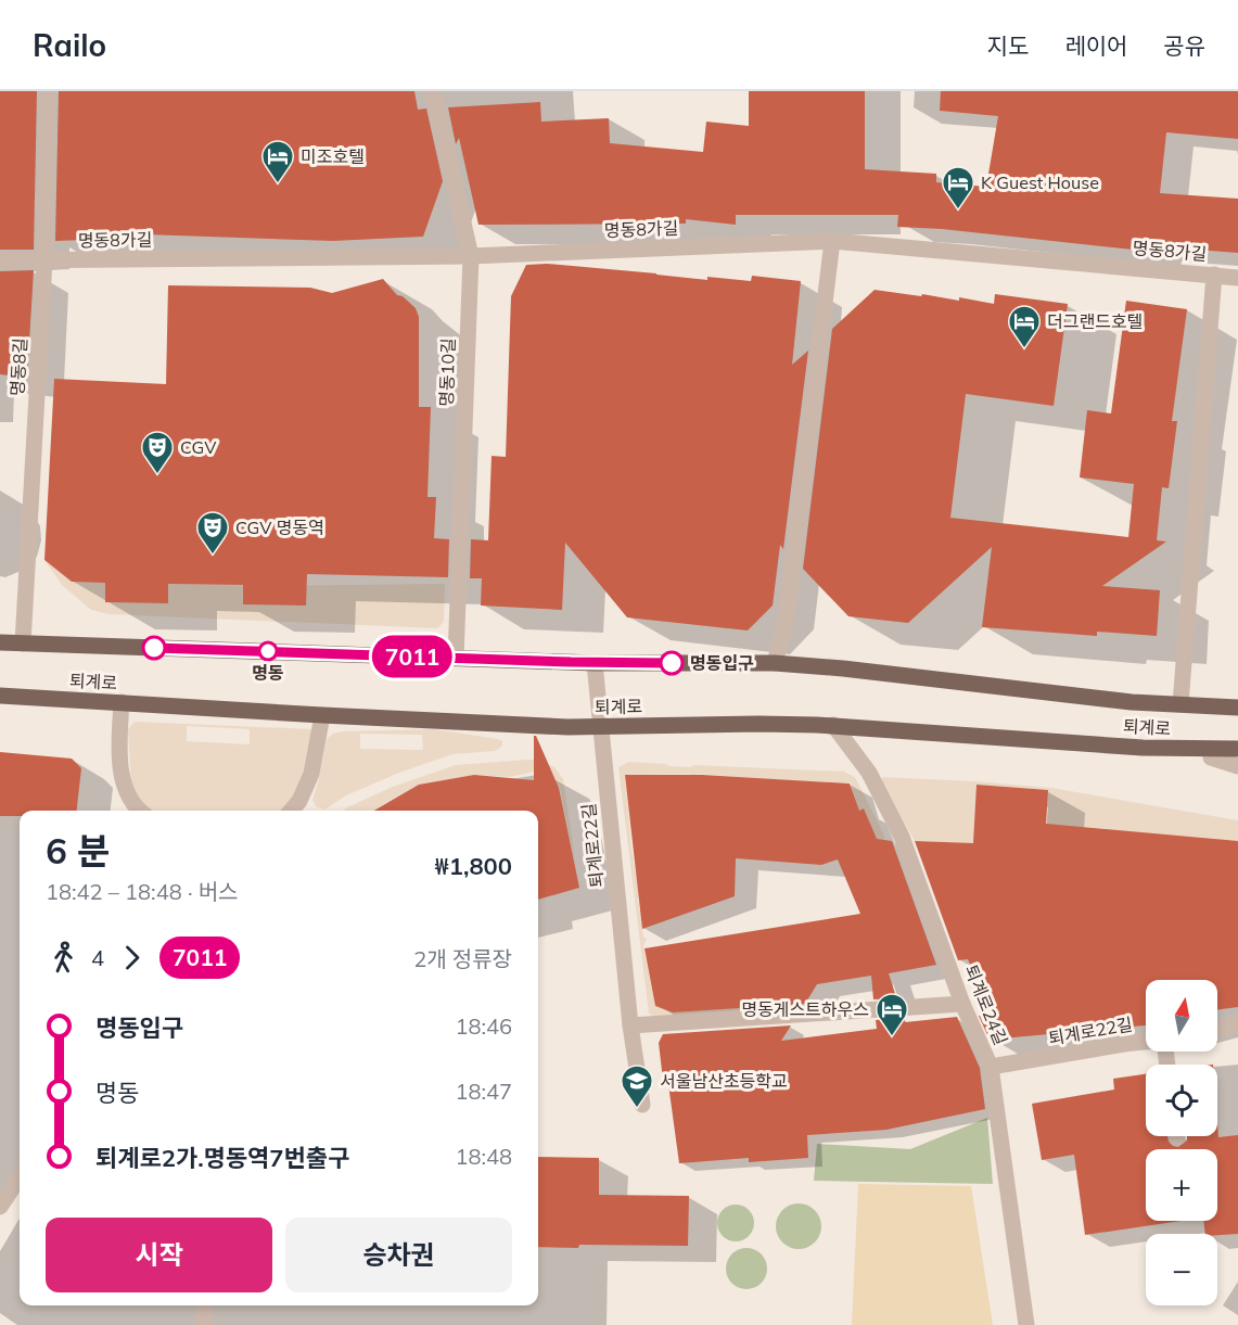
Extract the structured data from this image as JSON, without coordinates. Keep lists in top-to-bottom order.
{
  "streets": {
    "main road": ["퇴계로"],
    "street": [
      "명동8가길",
      "명동8길",
      "명동10길",
      "퇴계로22길",
      "퇴계로24길"
    ]
  },
  "crossings": [
    ["명동8가길", "명동8길"],
    ["명동8가길", "명동10길"],
    ["명동8가길", "퇴계로"],
    ["명동8길", "퇴계로"],
    ["명동10길", "퇴계로"],
    ["퇴계로", "퇴계로22길"],
    ["퇴계로", "퇴계로24길"],
    ["퇴계로22길", "퇴계로24길"]
  ],
  "places": {
    "hotel": [
      "미조호텔",
      "K Guest House",
      "더그랜드호텔",
      "명동게스트하우스"
    ],
    "theatre": ["CGV", "CGV 명동역"],
    "other": ["명동", "명동입구"],
    "school or university": ["서울남산초등학교"]
  },
  "lines": ["bus line 7011"],
  "north": "top",
  "page": {
    "header": "Railo",
    "nav": ["지도", "레이어", "공유"],
    "on_map": "7011",
    "heading": ["6 분", "18:42 – 18:48 · 버스", "₩1,800"],
    "legs": ["4", "7011", "2개 정류장"],
    "map_buttons": ["+", "−"],
    "list": [
      {
        "name": "명동입구",
        "value": "18:46"
      },
      {
        "name": "명동",
        "value": "18:47"
      },
      {
        "name": "퇴계로2가.명동역7번출구",
        "value": "18:48"
      }
    ],
    "buttons": ["시작", "승차권"]
  }
}
